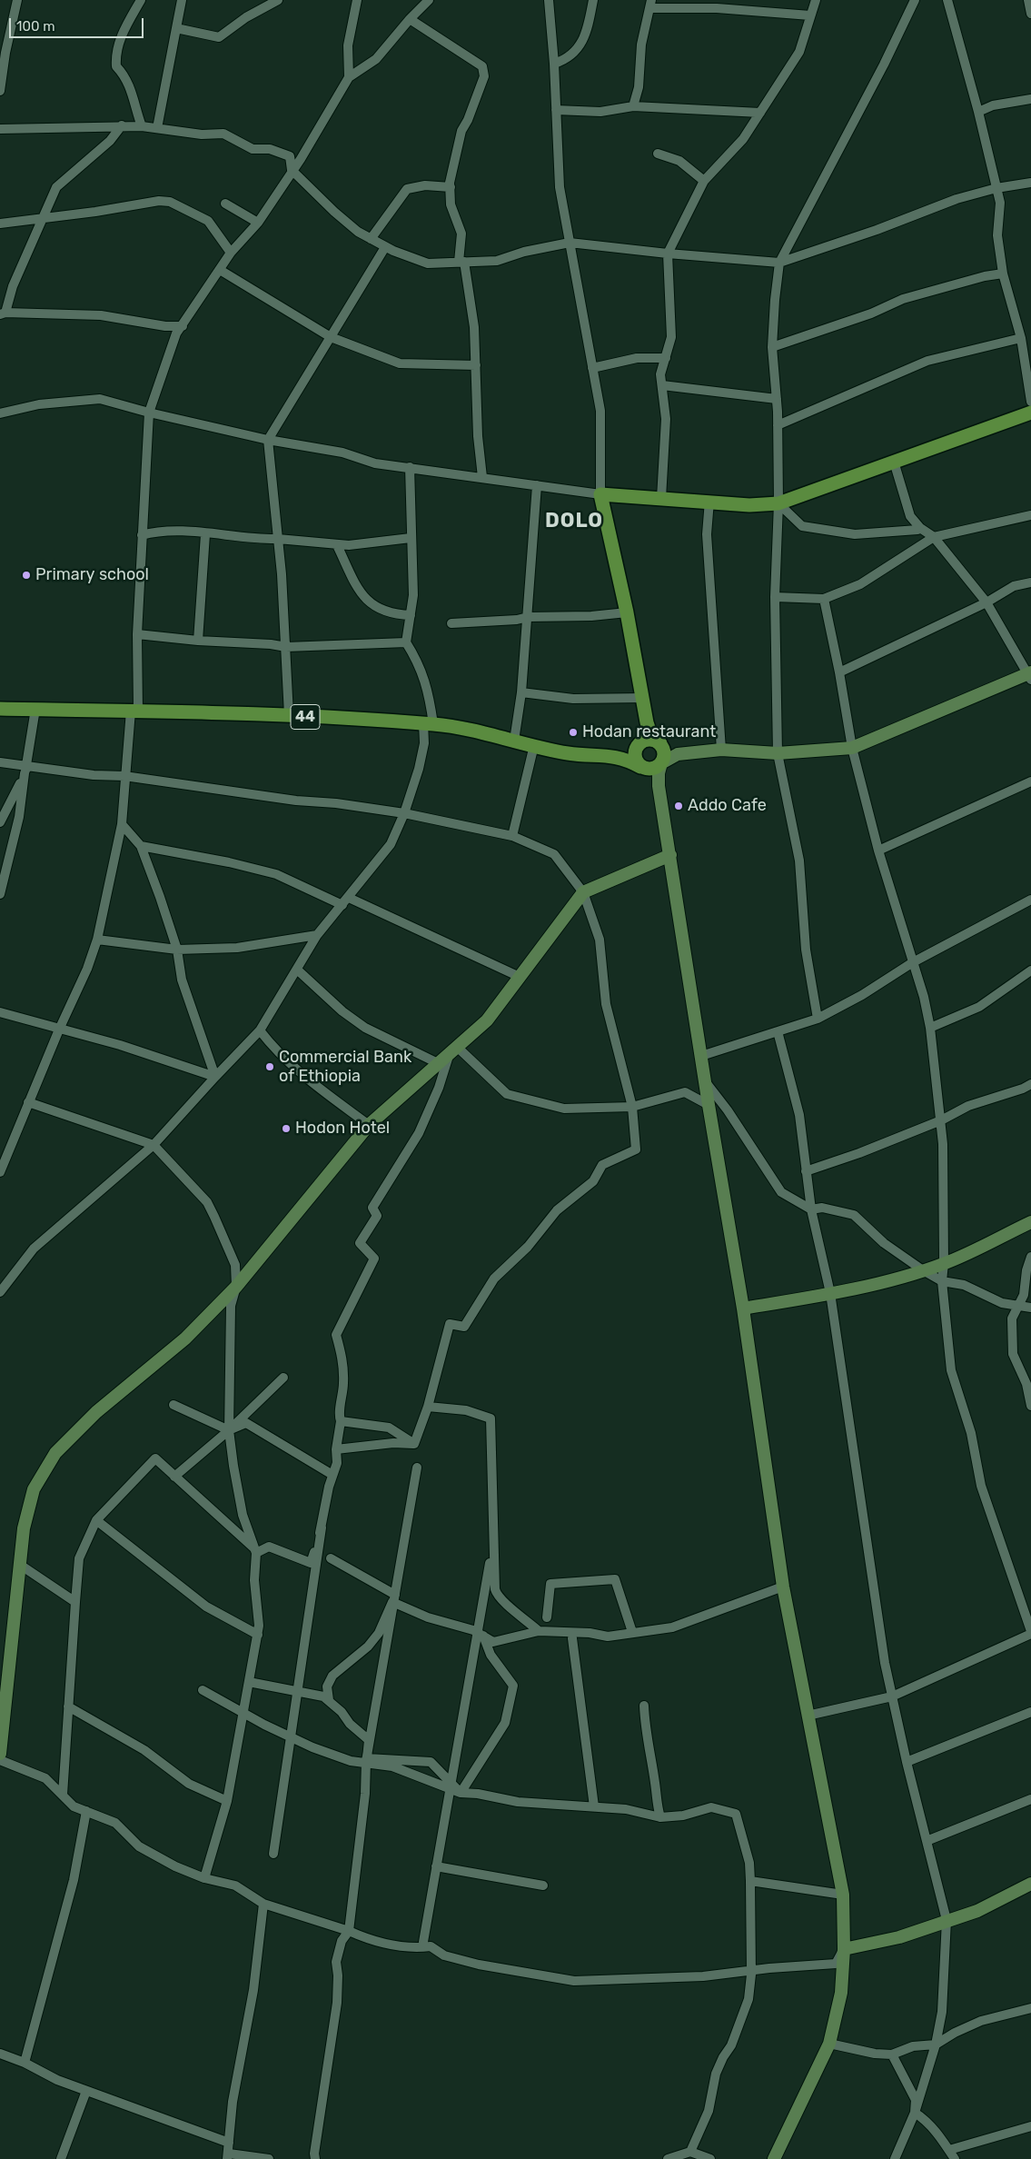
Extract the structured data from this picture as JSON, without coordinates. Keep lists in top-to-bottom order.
{
  "streets": {
    "main road": ["44"]
  },
  "districts": ["DOLO"],
  "places": [
    "Primary school",
    "Hodan restaurant",
    "Addo Cafe",
    "Commercial Bank of Ethiopia",
    "Hodon Hotel"
  ],
  "scale_bar": "100 m"
}
